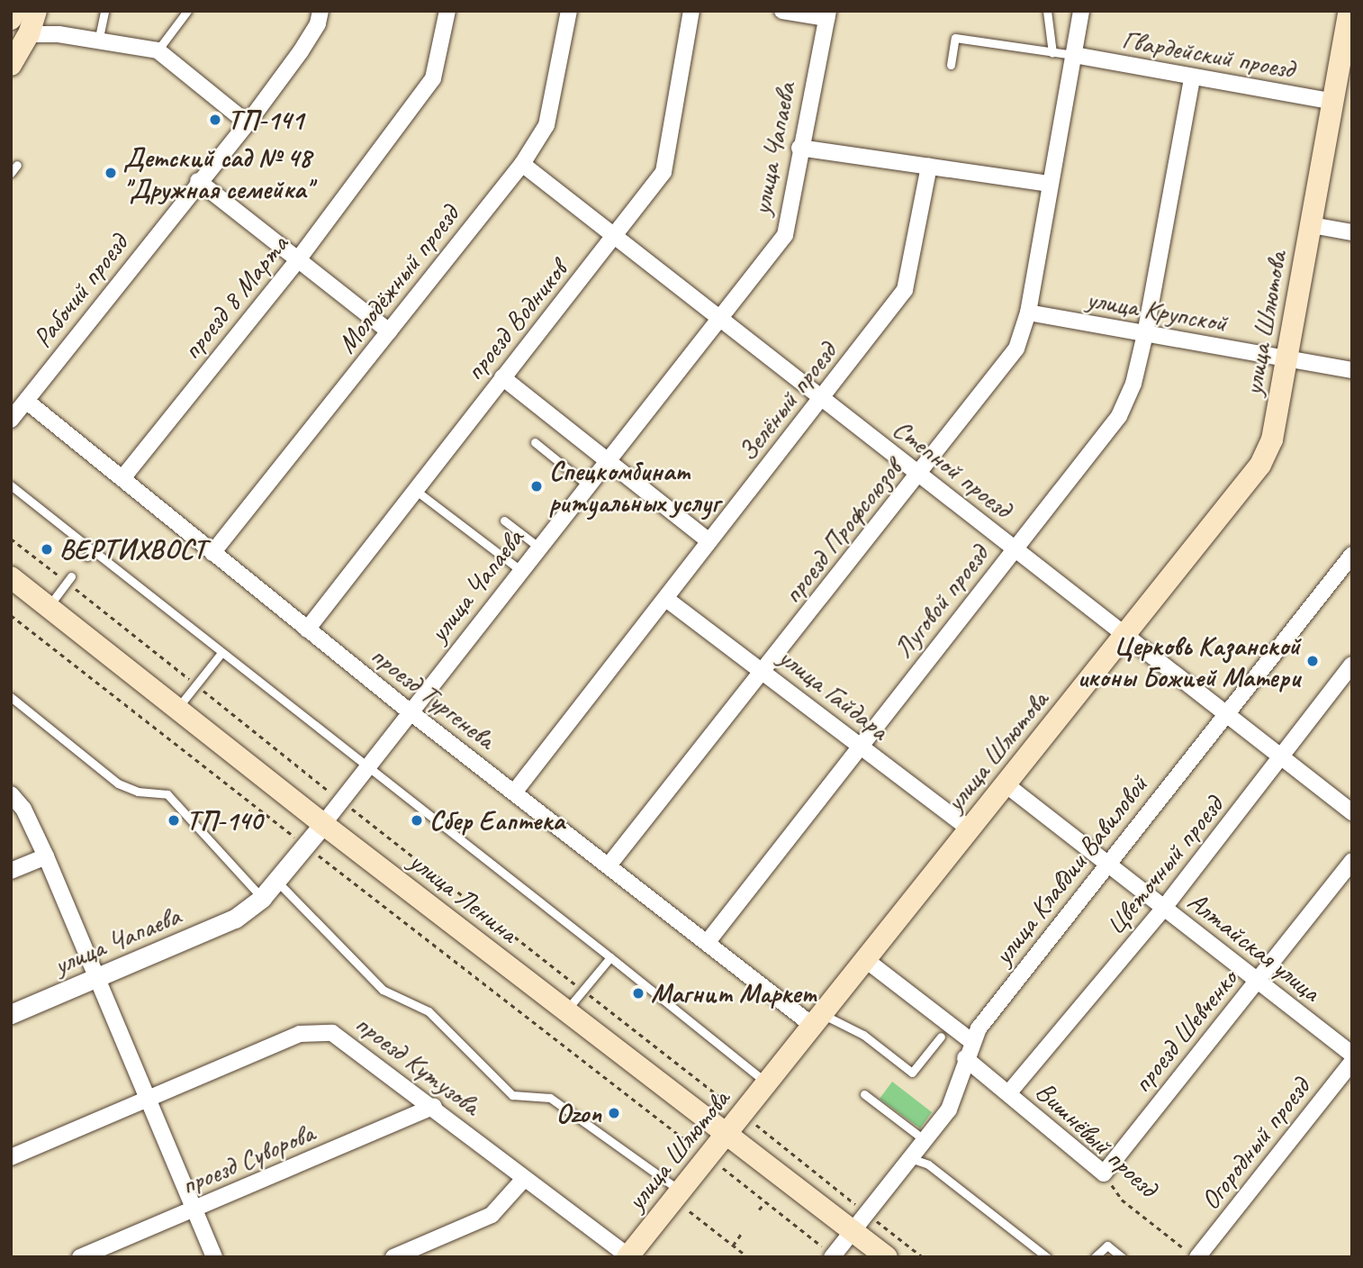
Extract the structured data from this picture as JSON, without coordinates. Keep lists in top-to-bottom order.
{
  "streets": {
    "main road": ["улица Шлютова", "улица Ленина"],
    "street": [
      "Гвардейский проезд",
      "улица Чапаева",
      "Молодёжный проезд",
      "Рабочий проезд",
      "проезд 8 Марта",
      "улица Крупской",
      "проезд Водников",
      "Зелёный проезд",
      "Степной проезд",
      "проезд Профсоюзов",
      "Луговой проезд",
      "улица Гайдара",
      "проезд Тургенева",
      "Цветочный проезд",
      "улица Клавдии Вавиловой",
      "Алтайская улица",
      "проезд Шевченко",
      "проезд Кутузова",
      "Вишнёвый проезд",
      "Огородный проезд",
      "проезд Суворова"
    ]
  },
  "crossings": [
    ["Гвардейский проезд", "улица Шлютова"],
    ["Гвардейский проезд", "проезд Профсоюзов"],
    ["Гвардейский проезд", "Луговой проезд"],
    ["улица Чапаева", "Степной проезд"],
    ["улица Чапаева", "проезд Тургенева"],
    ["улица Чапаева", "улица Ленина"],
    ["Молодёжный проезд", "Степной проезд"],
    ["Молодёжный проезд", "проезд Тургенева"],
    ["Рабочий проезд", "проезд Тургенева"],
    ["проезд 8 Марта", "проезд Тургенева"],
    ["улица Крупской", "улица Шлютова"],
    ["улица Крупской", "проезд Профсоюзов"],
    ["улица Крупской", "Луговой проезд"],
    ["проезд Водников", "Степной проезд"],
    ["проезд Водников", "проезд Тургенева"],
    ["улица Шлютова", "Степной проезд"],
    ["улица Шлютова", "улица Гайдара"],
    ["улица Шлютова", "проезд Тургенева"],
    ["улица Шлютова", "улица Ленина"],
    ["улица Шлютова", "Алтайская улица"],
    ["улица Шлютова", "проезд Кутузова"],
    ["Зелёный проезд", "Степной проезд"],
    ["Зелёный проезд", "улица Гайдара"],
    ["Зелёный проезд", "проезд Тургенева"],
    ["Степной проезд", "проезд Профсоюзов"],
    ["Степной проезд", "Луговой проезд"],
    ["Степной проезд", "Цветочный проезд"],
    ["Степной проезд", "улица Клавдии Вавиловой"],
    ["проезд Профсоюзов", "улица Гайдара"],
    ["проезд Профсоюзов", "проезд Тургенева"],
    ["Луговой проезд", "улица Гайдара"],
    ["Луговой проезд", "проезд Тургенева"],
    ["Цветочный проезд", "Алтайская улица"],
    ["Цветочный проезд", "Вишнёвый проезд"],
    ["улица Клавдии Вавиловой", "улица Ленина"],
    ["улица Клавдии Вавиловой", "Алтайская улица"],
    ["улица Клавдии Вавиловой", "Вишнёвый проезд"],
    ["Алтайская улица", "проезд Шевченко"],
    ["проезд Шевченко", "Вишнёвый проезд"],
    ["проезд Кутузова", "проезд Суворова"],
    ["Вишнёвый проезд", "Огородный проезд"]
  ],
  "places": [
    "ТП-141",
    "Детский сад № 48 \"Дружная семейка\"",
    "Спецкомбинат ритуальных услуг",
    "ВЕРТИХВОСТ",
    "Церковь Казанской иконы Божией Матери",
    "ТП-140",
    "Сбер Еаптека",
    "Магнит Маркет",
    "Ozon"
  ]
}
